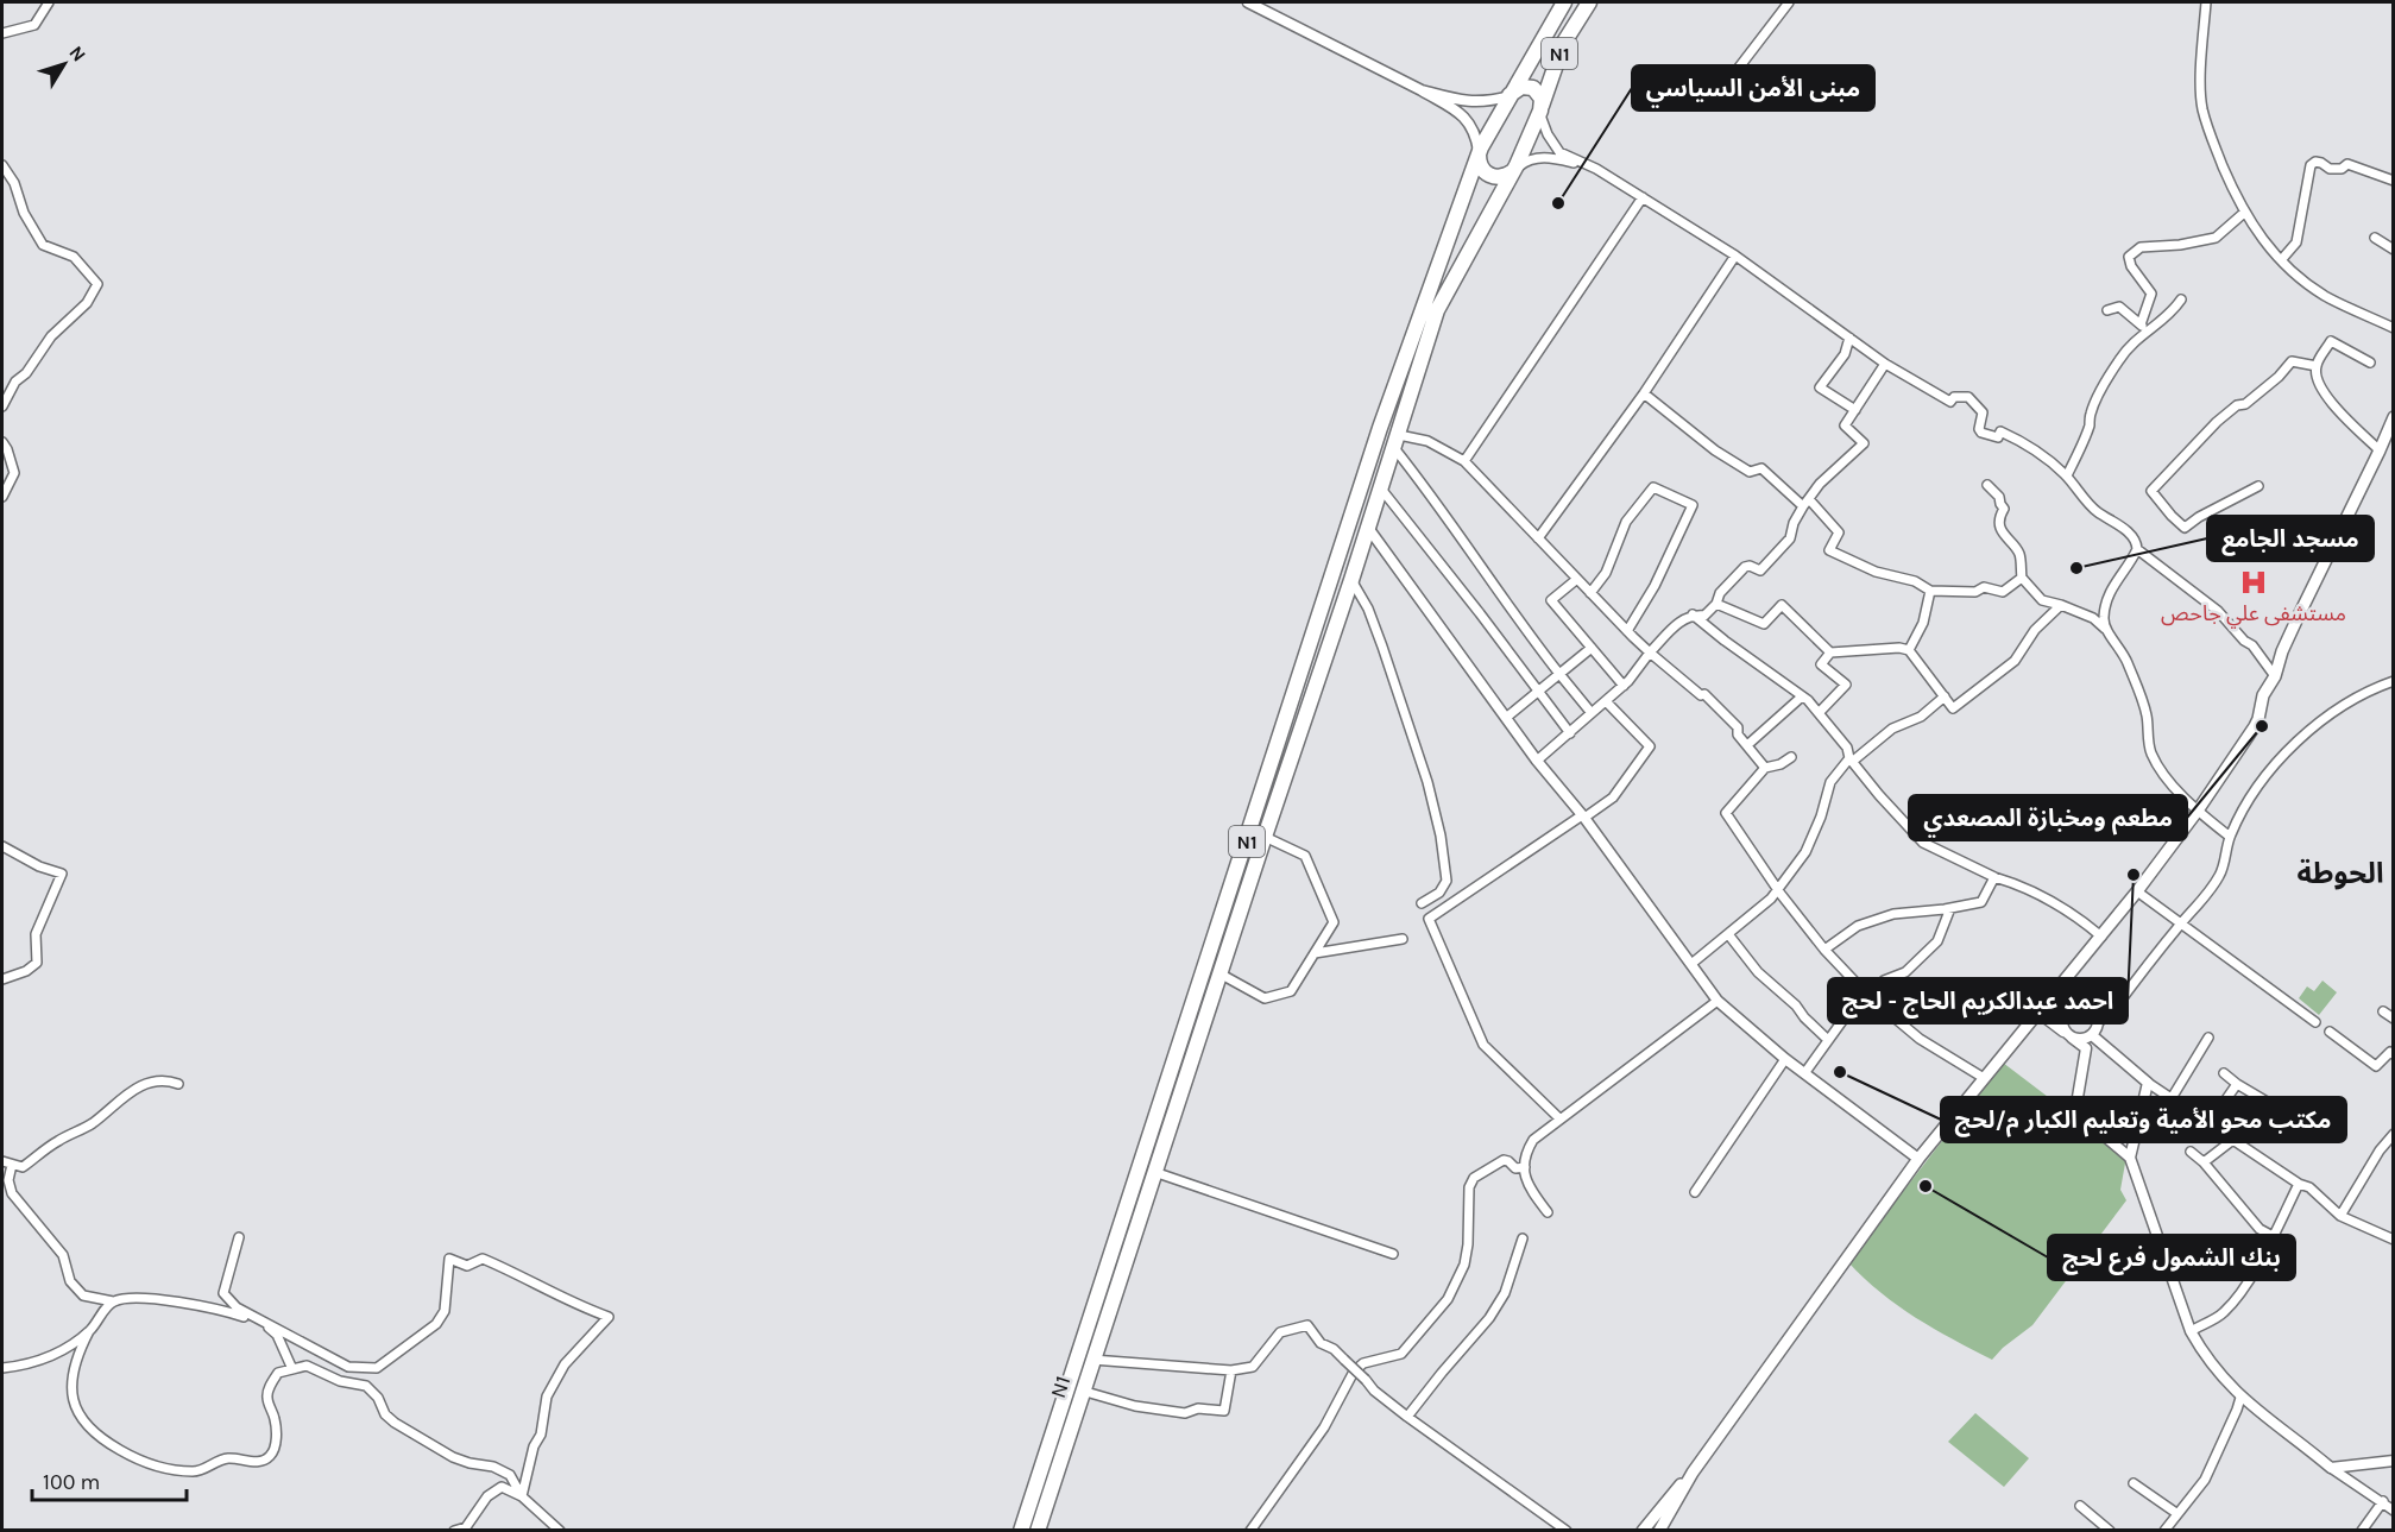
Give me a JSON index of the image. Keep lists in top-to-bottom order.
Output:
{
  "streets": {
    "highway": ["N1"]
  },
  "districts": ["الحوطة"],
  "places": {
    "other": [
      "مبنى الأمن السياسي",
      "مسجد الجامع",
      "مطعم ومخبازة المصعدي",
      "احمد عبدالكريم الحاج - لحج",
      "مكتب محو الأمية وتعليم الكبار م/لحج",
      "بنك الشمول فرع لحج"
    ],
    "hospital": ["مستشفى علي جاحص"]
  },
  "scale_bar": "100 m",
  "north": "top right"
}
